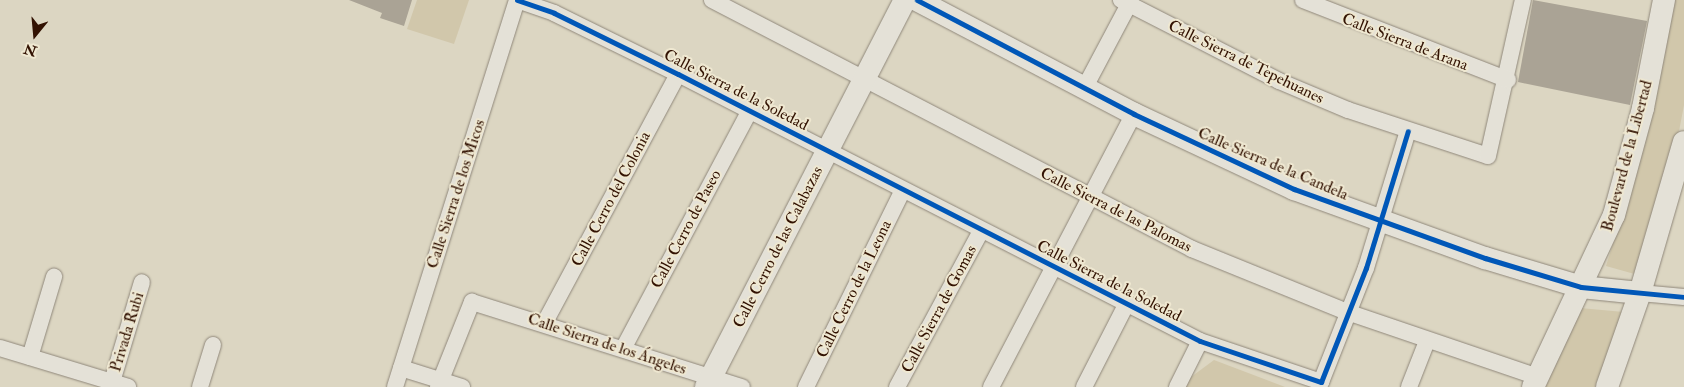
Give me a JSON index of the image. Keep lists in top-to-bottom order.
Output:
{
  "streets": {
    "street": [
      "Calle Sierra de Arana",
      "Calle Sierra de Tepehuanes",
      "Calle Sierra de la Soledad",
      "Boulevard de la Libertad",
      "Calle Sierra de la Candela",
      "Calle Sierra de los Micos",
      "Calle Cerro del Colonia",
      "Calle Sierra de las Palomas",
      "Calle Cerro de Paseo",
      "Calle Cerro de las Calabazas",
      "Calle Cerro de la Leona",
      "Calle Sierra de Gomas",
      "Privada Rubi",
      "Calle Sierra de los Ángeles"
    ]
  },
  "crossings": [
    ["Calle Sierra de Arana", "Calle Sierra de Tepehuanes"],
    ["Calle Sierra de la Soledad", "Calle Sierra de los Micos"],
    ["Calle Sierra de la Soledad", "Calle Cerro del Colonia"],
    ["Calle Sierra de la Soledad", "Calle Sierra de las Palomas"],
    ["Calle Sierra de la Soledad", "Calle Cerro de Paseo"],
    ["Calle Sierra de la Soledad", "Calle Cerro de las Calabazas"],
    ["Calle Sierra de la Soledad", "Calle Cerro de la Leona"],
    ["Calle Sierra de la Soledad", "Calle Sierra de Gomas"],
    ["Boulevard de la Libertad", "Calle Sierra de la Candela"],
    ["Boulevard de la Libertad", "Calle Sierra de las Palomas"],
    ["Calle Cerro del Colonia", "Calle Sierra de los Ángeles"],
    ["Calle Sierra de las Palomas", "Calle Cerro de las Calabazas"],
    ["Calle Cerro de Paseo", "Calle Sierra de los Ángeles"],
    ["Calle Cerro de las Calabazas", "Calle Sierra de los Ángeles"]
  ],
  "north": "bottom"
}
